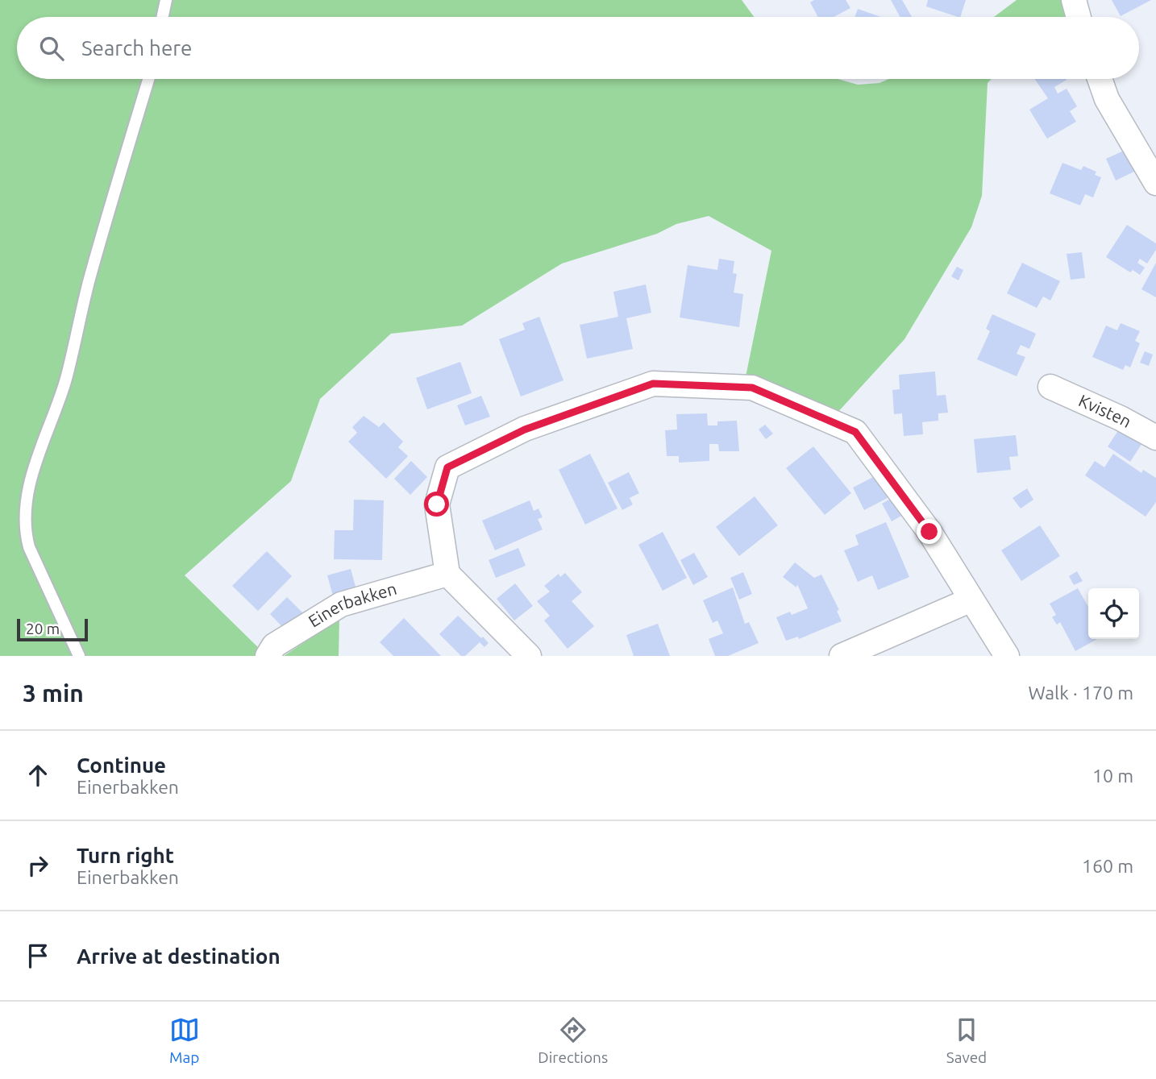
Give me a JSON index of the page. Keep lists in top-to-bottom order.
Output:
{
  "streets": {
    "street": ["Kvisten", "Einerbakken"]
  },
  "scale_bar": "20 m",
  "page": {
    "search": "Search here",
    "scale": "20 m",
    "heading": ["3 min", "Walk · 170 m"],
    "list": [
      ["Continue", "Einerbakken", "10 m"],
      ["Turn right", "Einerbakken", "160 m"],
      "Arrive at destination"
    ],
    "nav": ["Map", "Directions", "Saved"]
  }
}
